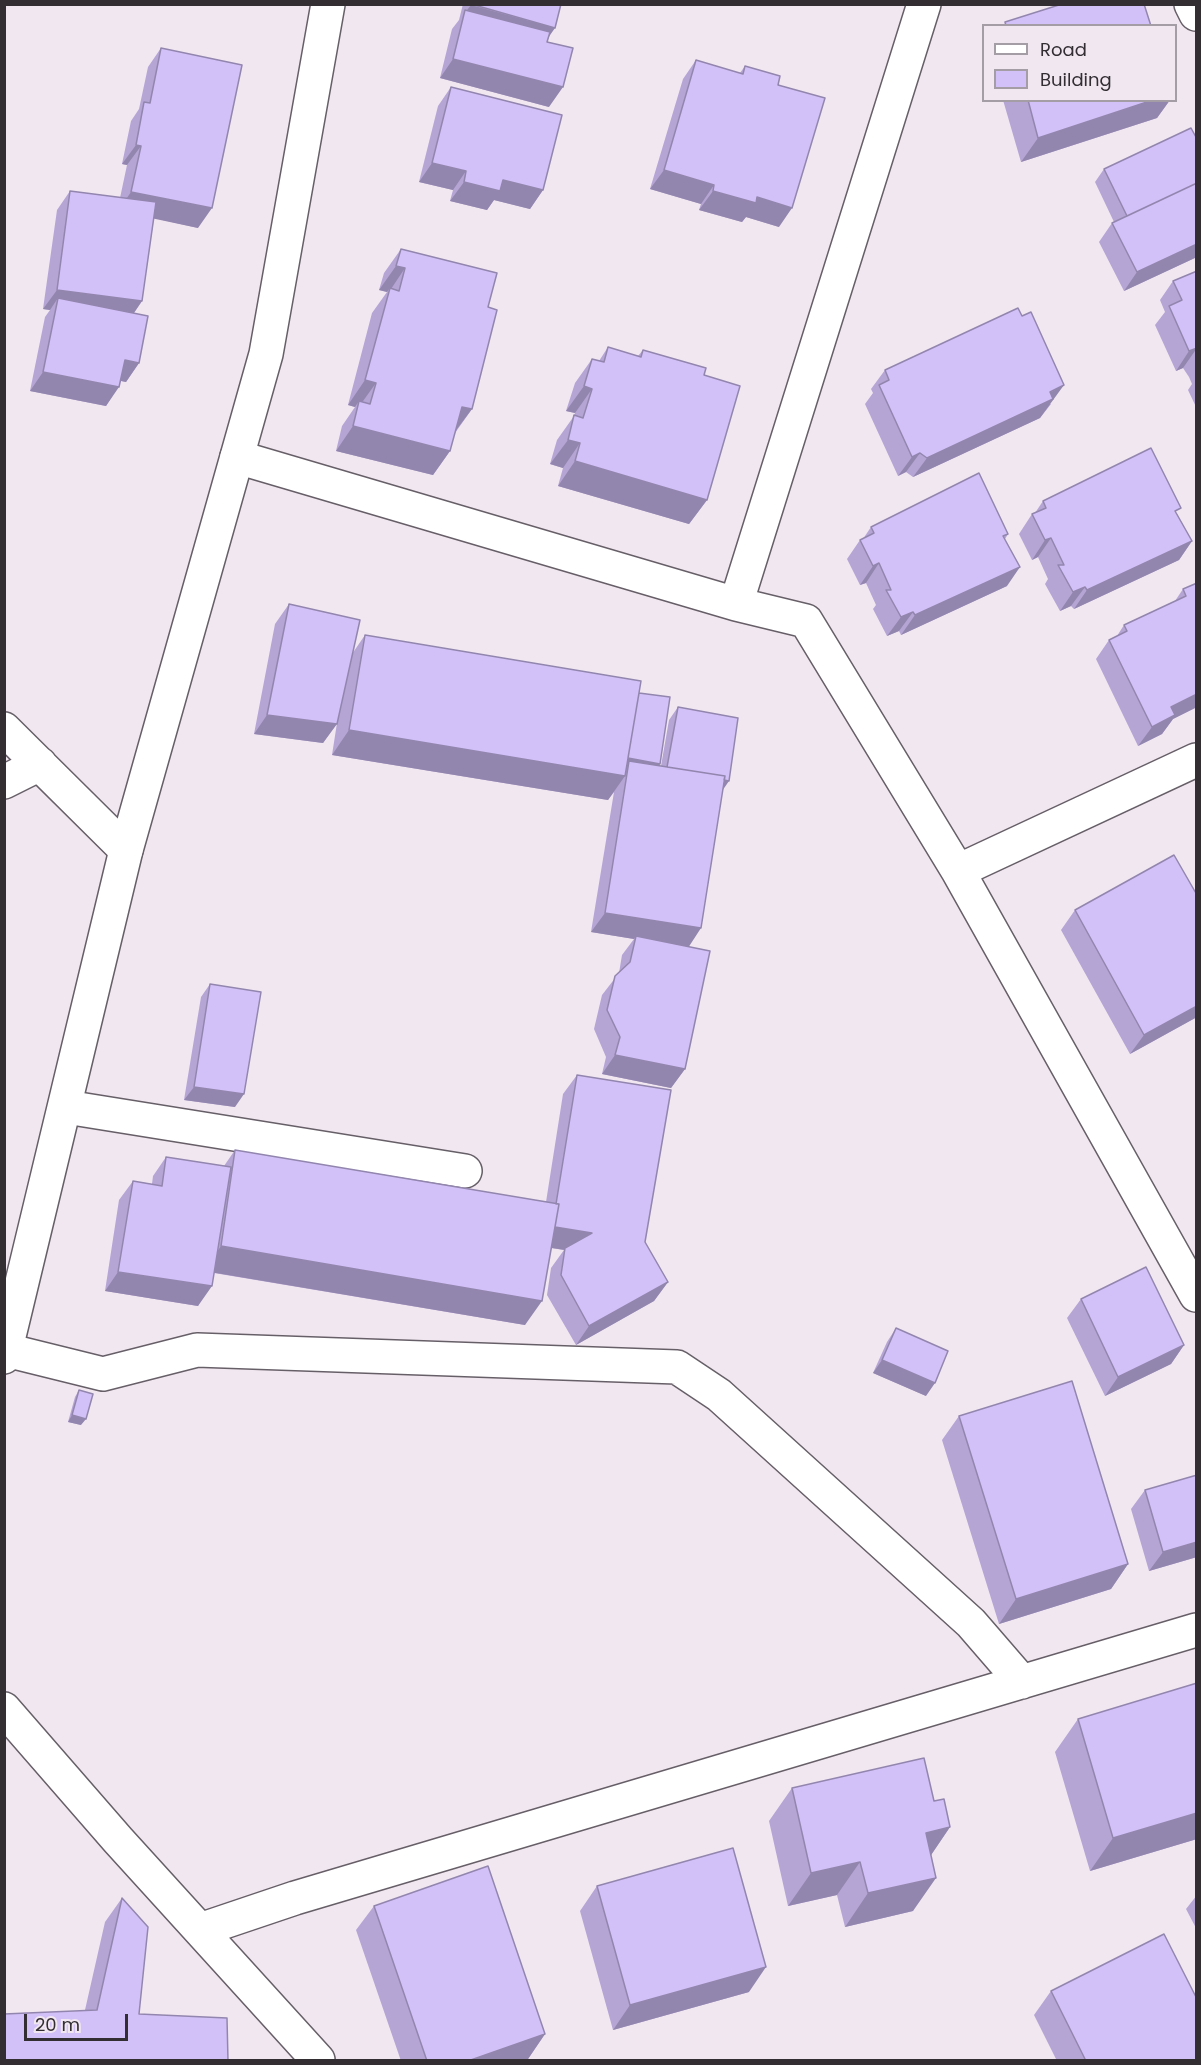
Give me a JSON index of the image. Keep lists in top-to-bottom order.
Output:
{
  "legend": ["Road", "Building"],
  "scale_bar": "20 m"
}
